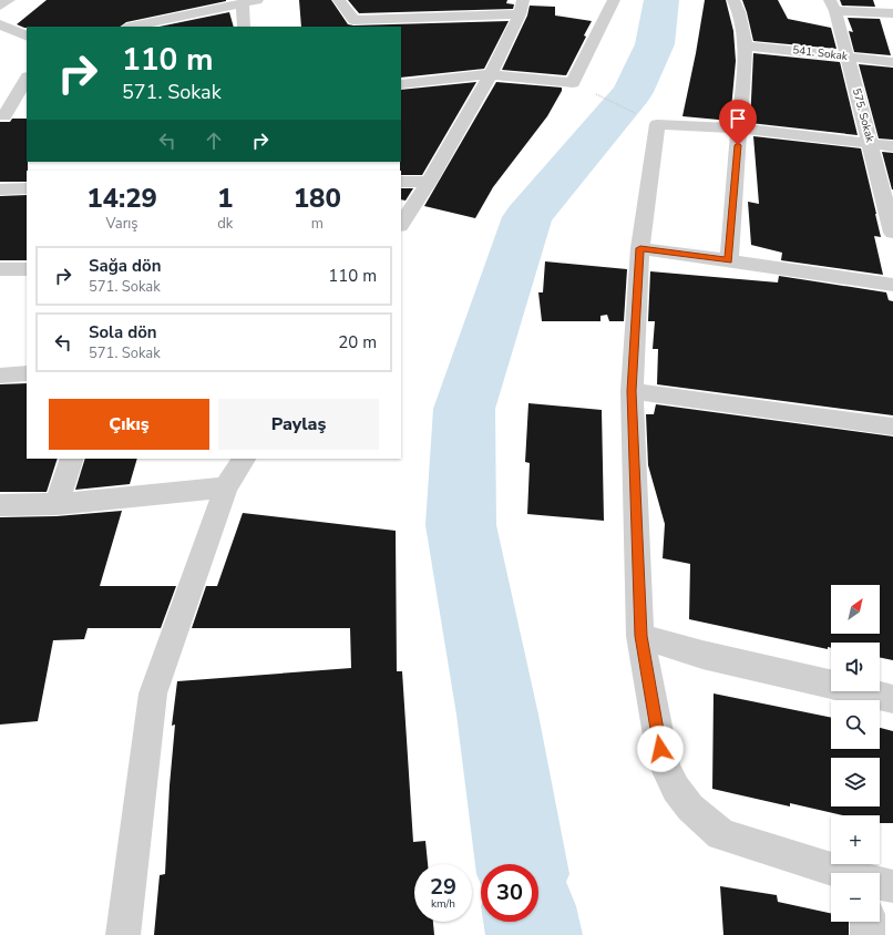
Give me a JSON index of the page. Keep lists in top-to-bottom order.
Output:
{
  "streets": {
    "street": ["541. Sokak", "575. Sokak"]
  },
  "crossings": [
    ["541. Sokak", "575. Sokak"]
  ],
  "north": "top right",
  "page": {
    "turn": ["110 m", "571. Sokak"],
    "eta": [
      "14:29",
      "Varış",
      "1",
      "dk",
      "180",
      "m"
    ],
    "list": [
      {
        "name": "Sağa dön",
        "note": "571. Sokak",
        "value": "110 m"
      },
      {
        "name": "Sola dön",
        "note": "571. Sokak",
        "value": "20 m"
      }
    ],
    "buttons": ["Çıkış", "Paylaş"],
    "map_buttons": ["+", "−"],
    "speed": "29 km/h",
    "limit": "30"
  }
}
